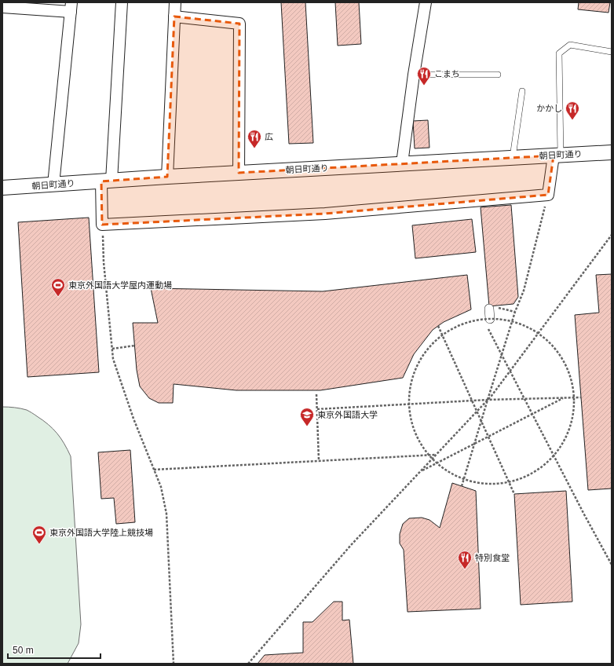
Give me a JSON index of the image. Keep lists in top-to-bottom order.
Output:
{
  "streets": {
    "street": ["朝日町通り"]
  },
  "places": {
    "restaurant": [
      "こまち",
      "かかし",
      "広",
      "特別食堂"
    ],
    "sports": ["東京外国語大学屋内運動場", "東京外国語大学陸上競技場"],
    "school or university": ["東京外国語大学"]
  },
  "scale_bar": "50 m"
}
